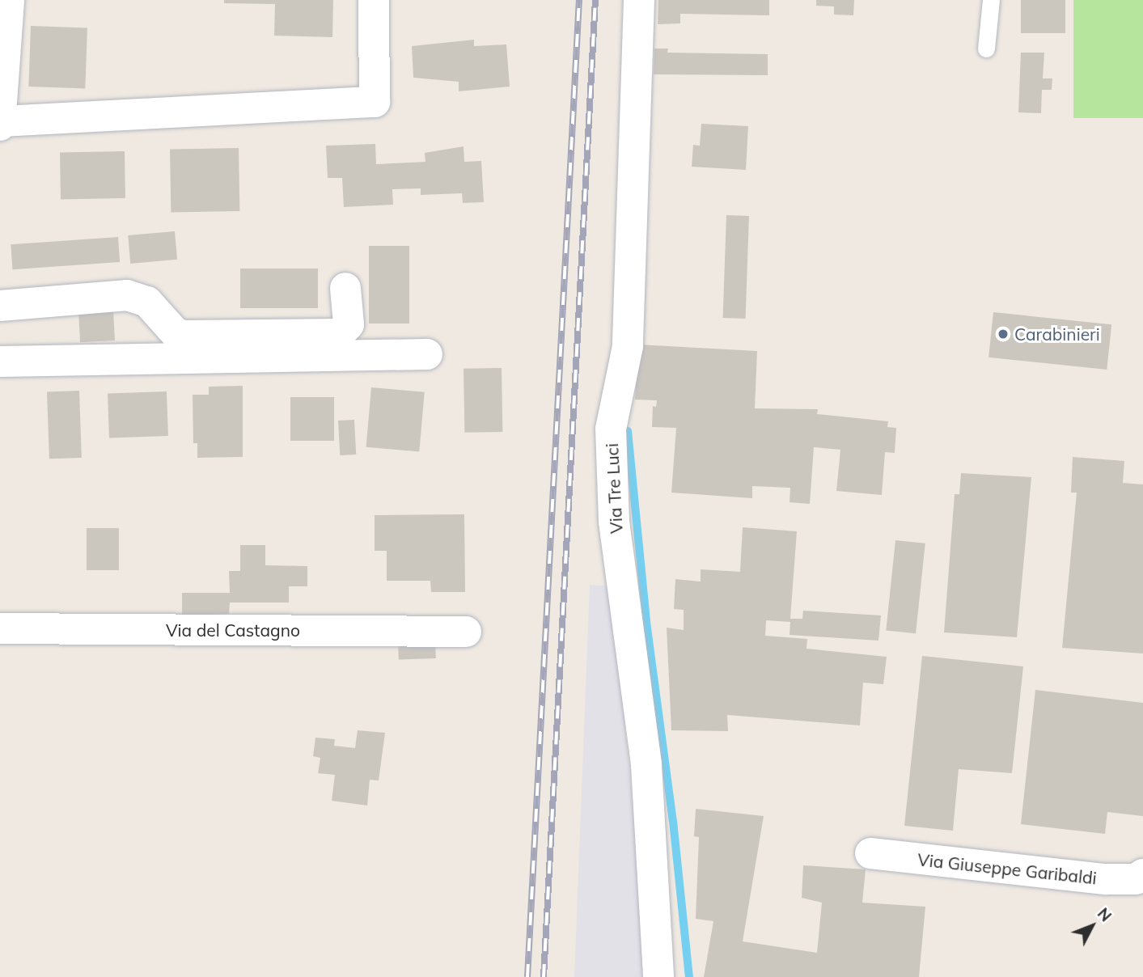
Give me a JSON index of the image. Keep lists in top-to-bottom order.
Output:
{
  "streets": {
    "street": ["Via Tre Luci", "Via del Castagno", "Via Giuseppe Garibaldi"]
  },
  "places": ["Carabinieri"],
  "north": "top right"
}
